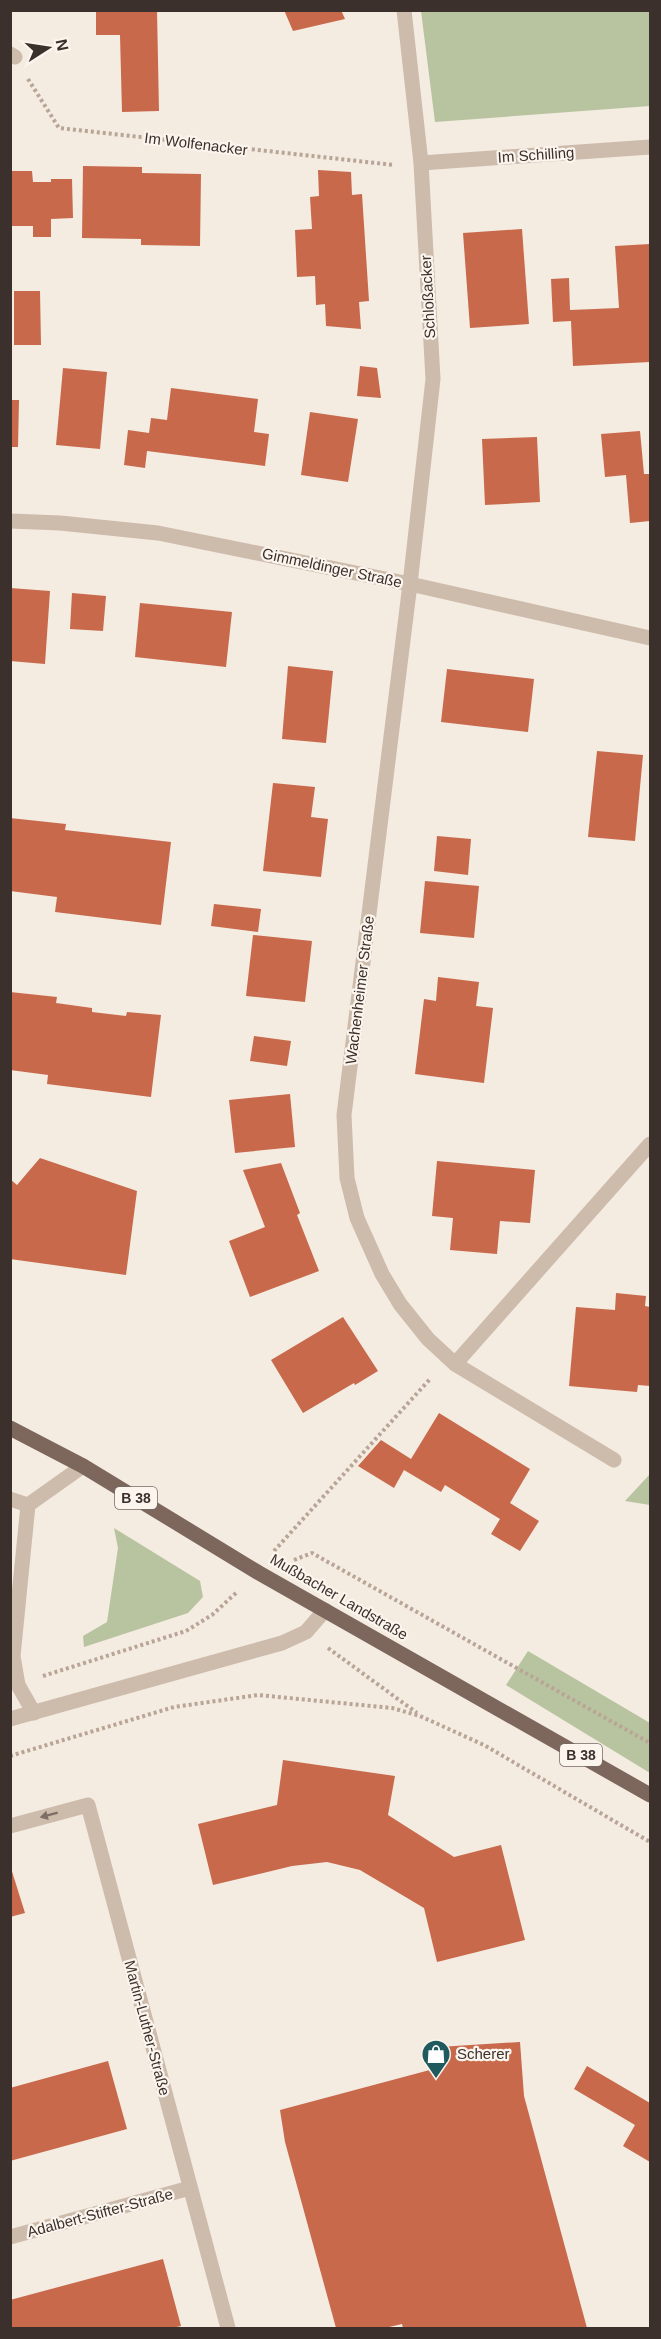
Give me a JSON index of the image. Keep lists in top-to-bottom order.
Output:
{
  "streets": {
    "main road": ["B 38", "Mußbacher Landstraße"],
    "street": [
      "Im Schilling",
      "Schloßacker",
      "Gimmeldinger Straße",
      "Wachenheimer Straße",
      "Martin-Luther-Straße",
      "Adalbert-Stifter-Straße"
    ],
    "path": ["Im Wolfenacker"]
  },
  "crossings": [
    ["Im Wolfenacker", "Im Schilling"],
    ["Im Wolfenacker", "Schloßacker"],
    ["Im Schilling", "Schloßacker"],
    ["Schloßacker", "Gimmeldinger Straße"],
    ["Schloßacker", "Wachenheimer Straße"],
    ["Gimmeldinger Straße", "Wachenheimer Straße"],
    ["Martin-Luther-Straße", "Adalbert-Stifter-Straße"]
  ],
  "one_way": ["Martin-Luther-Straße"],
  "places": {
    "shop": ["Scherer"]
  },
  "north": "right"
}
